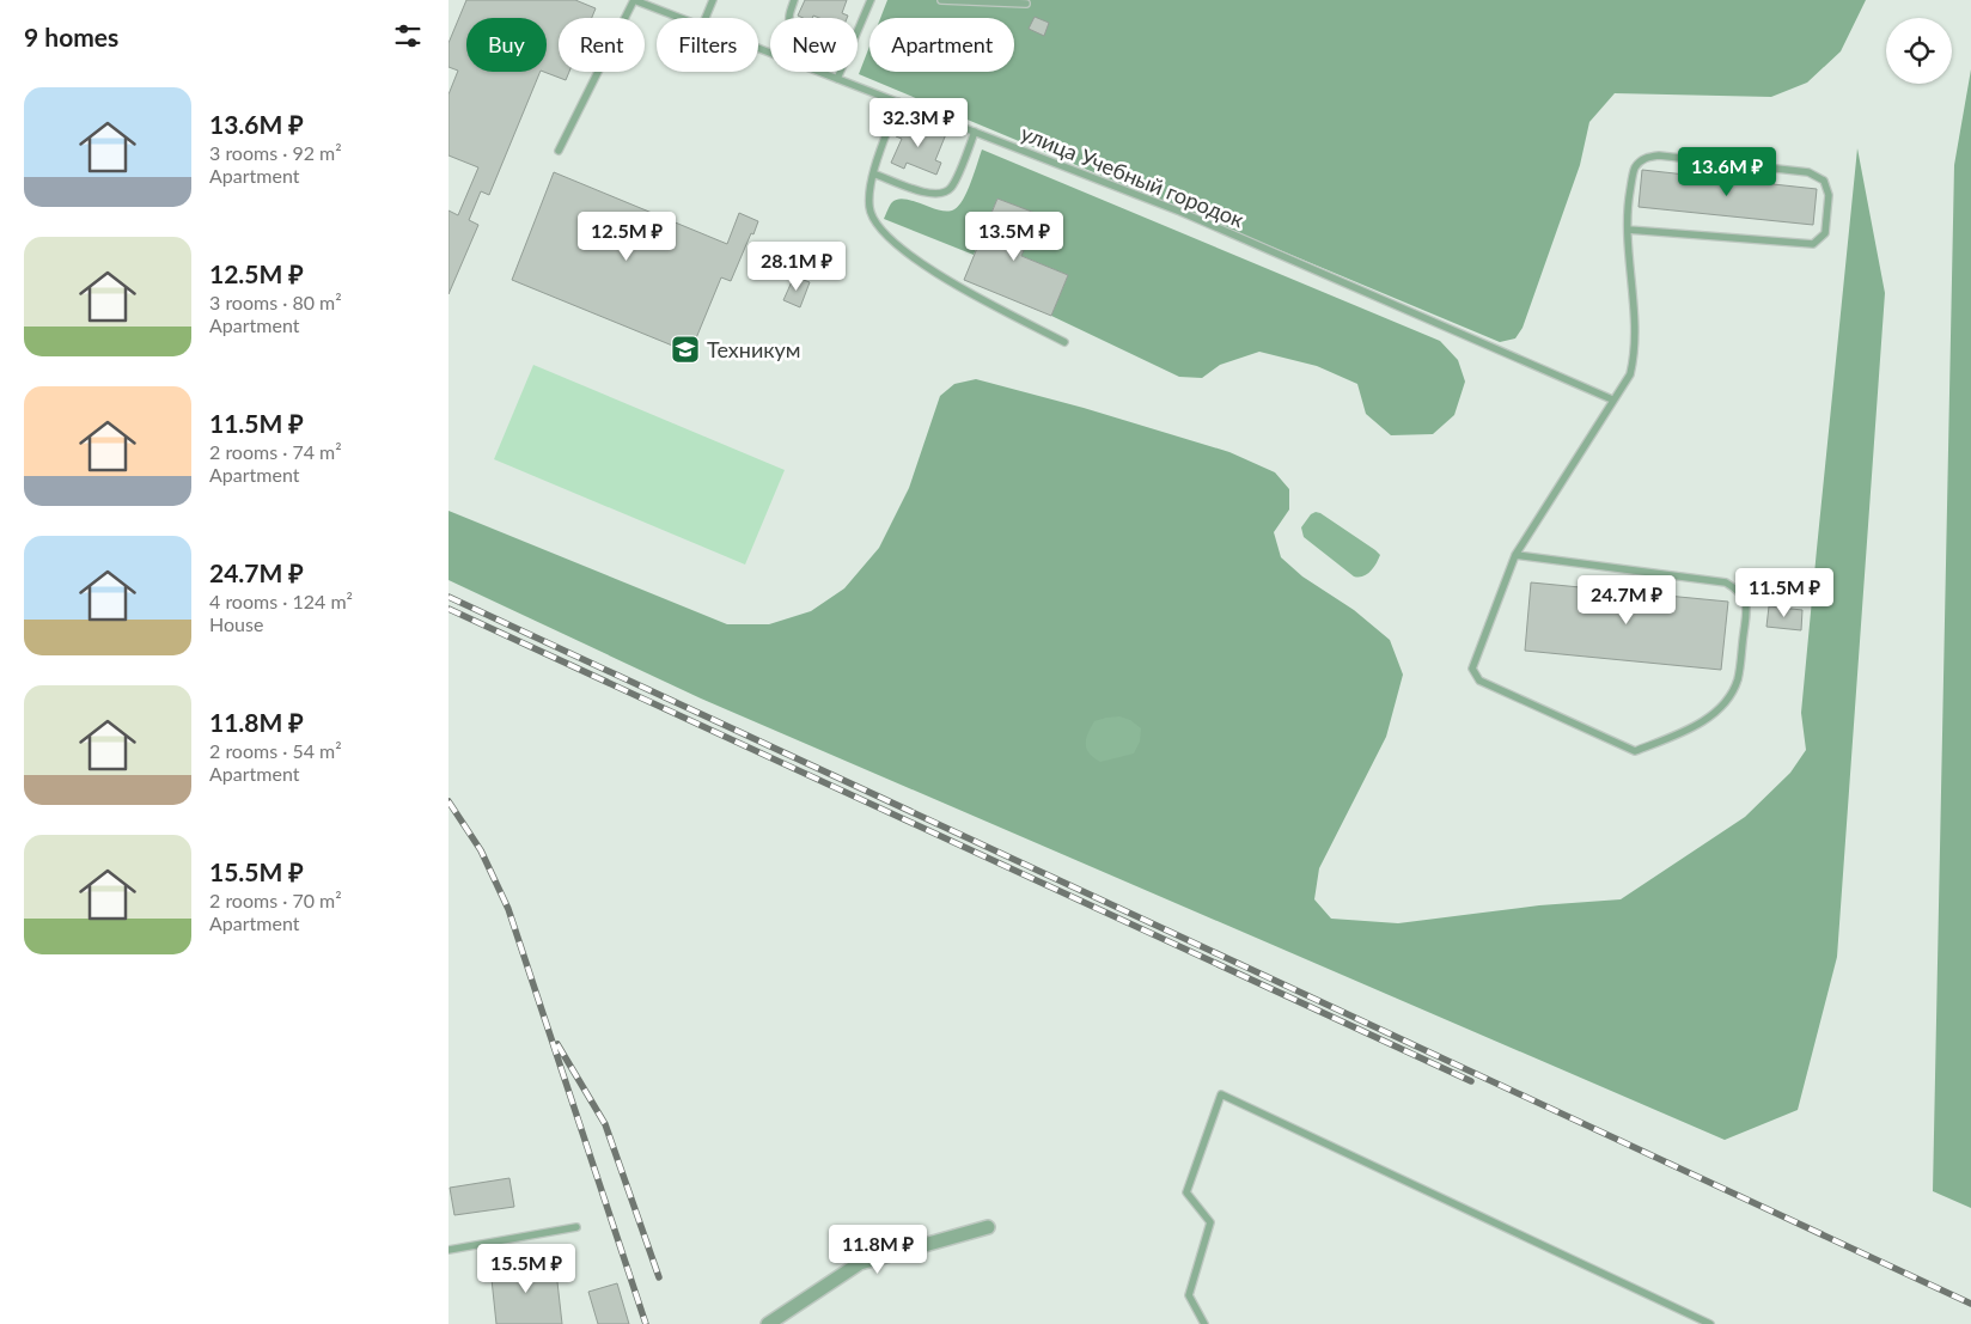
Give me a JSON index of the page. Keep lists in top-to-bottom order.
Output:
{
  "streets": {
    "lane": ["улица Учебный городок"]
  },
  "places": {
    "school or university": ["Техникум"]
  },
  "page": {
    "heading": "9 homes",
    "chip": [
      "Buy",
      "Rent",
      "Filters",
      "New",
      "Apartment"
    ],
    "list": [
      {
        "name": "13.6M ₽",
        "note": "3 rooms · 92 m² · Apartment"
      },
      {
        "name": "12.5M ₽",
        "note": "3 rooms · 80 m² · Apartment"
      },
      {
        "name": "11.5M ₽",
        "note": "2 rooms · 74 m² · Apartment"
      },
      {
        "name": "24.7M ₽",
        "note": "4 rooms · 124 m² · House"
      },
      {
        "name": "11.8M ₽",
        "note": "2 rooms · 54 m² · Apartment"
      },
      {
        "name": "15.5M ₽",
        "note": "2 rooms · 70 m² · Apartment"
      }
    ],
    "price": [
      "32.3M ₽",
      "13.6M ₽",
      "12.5M ₽",
      "13.5M ₽",
      "28.1M ₽",
      "11.5M ₽",
      "24.7M ₽",
      "11.8M ₽",
      "15.5M ₽"
    ]
  }
}
